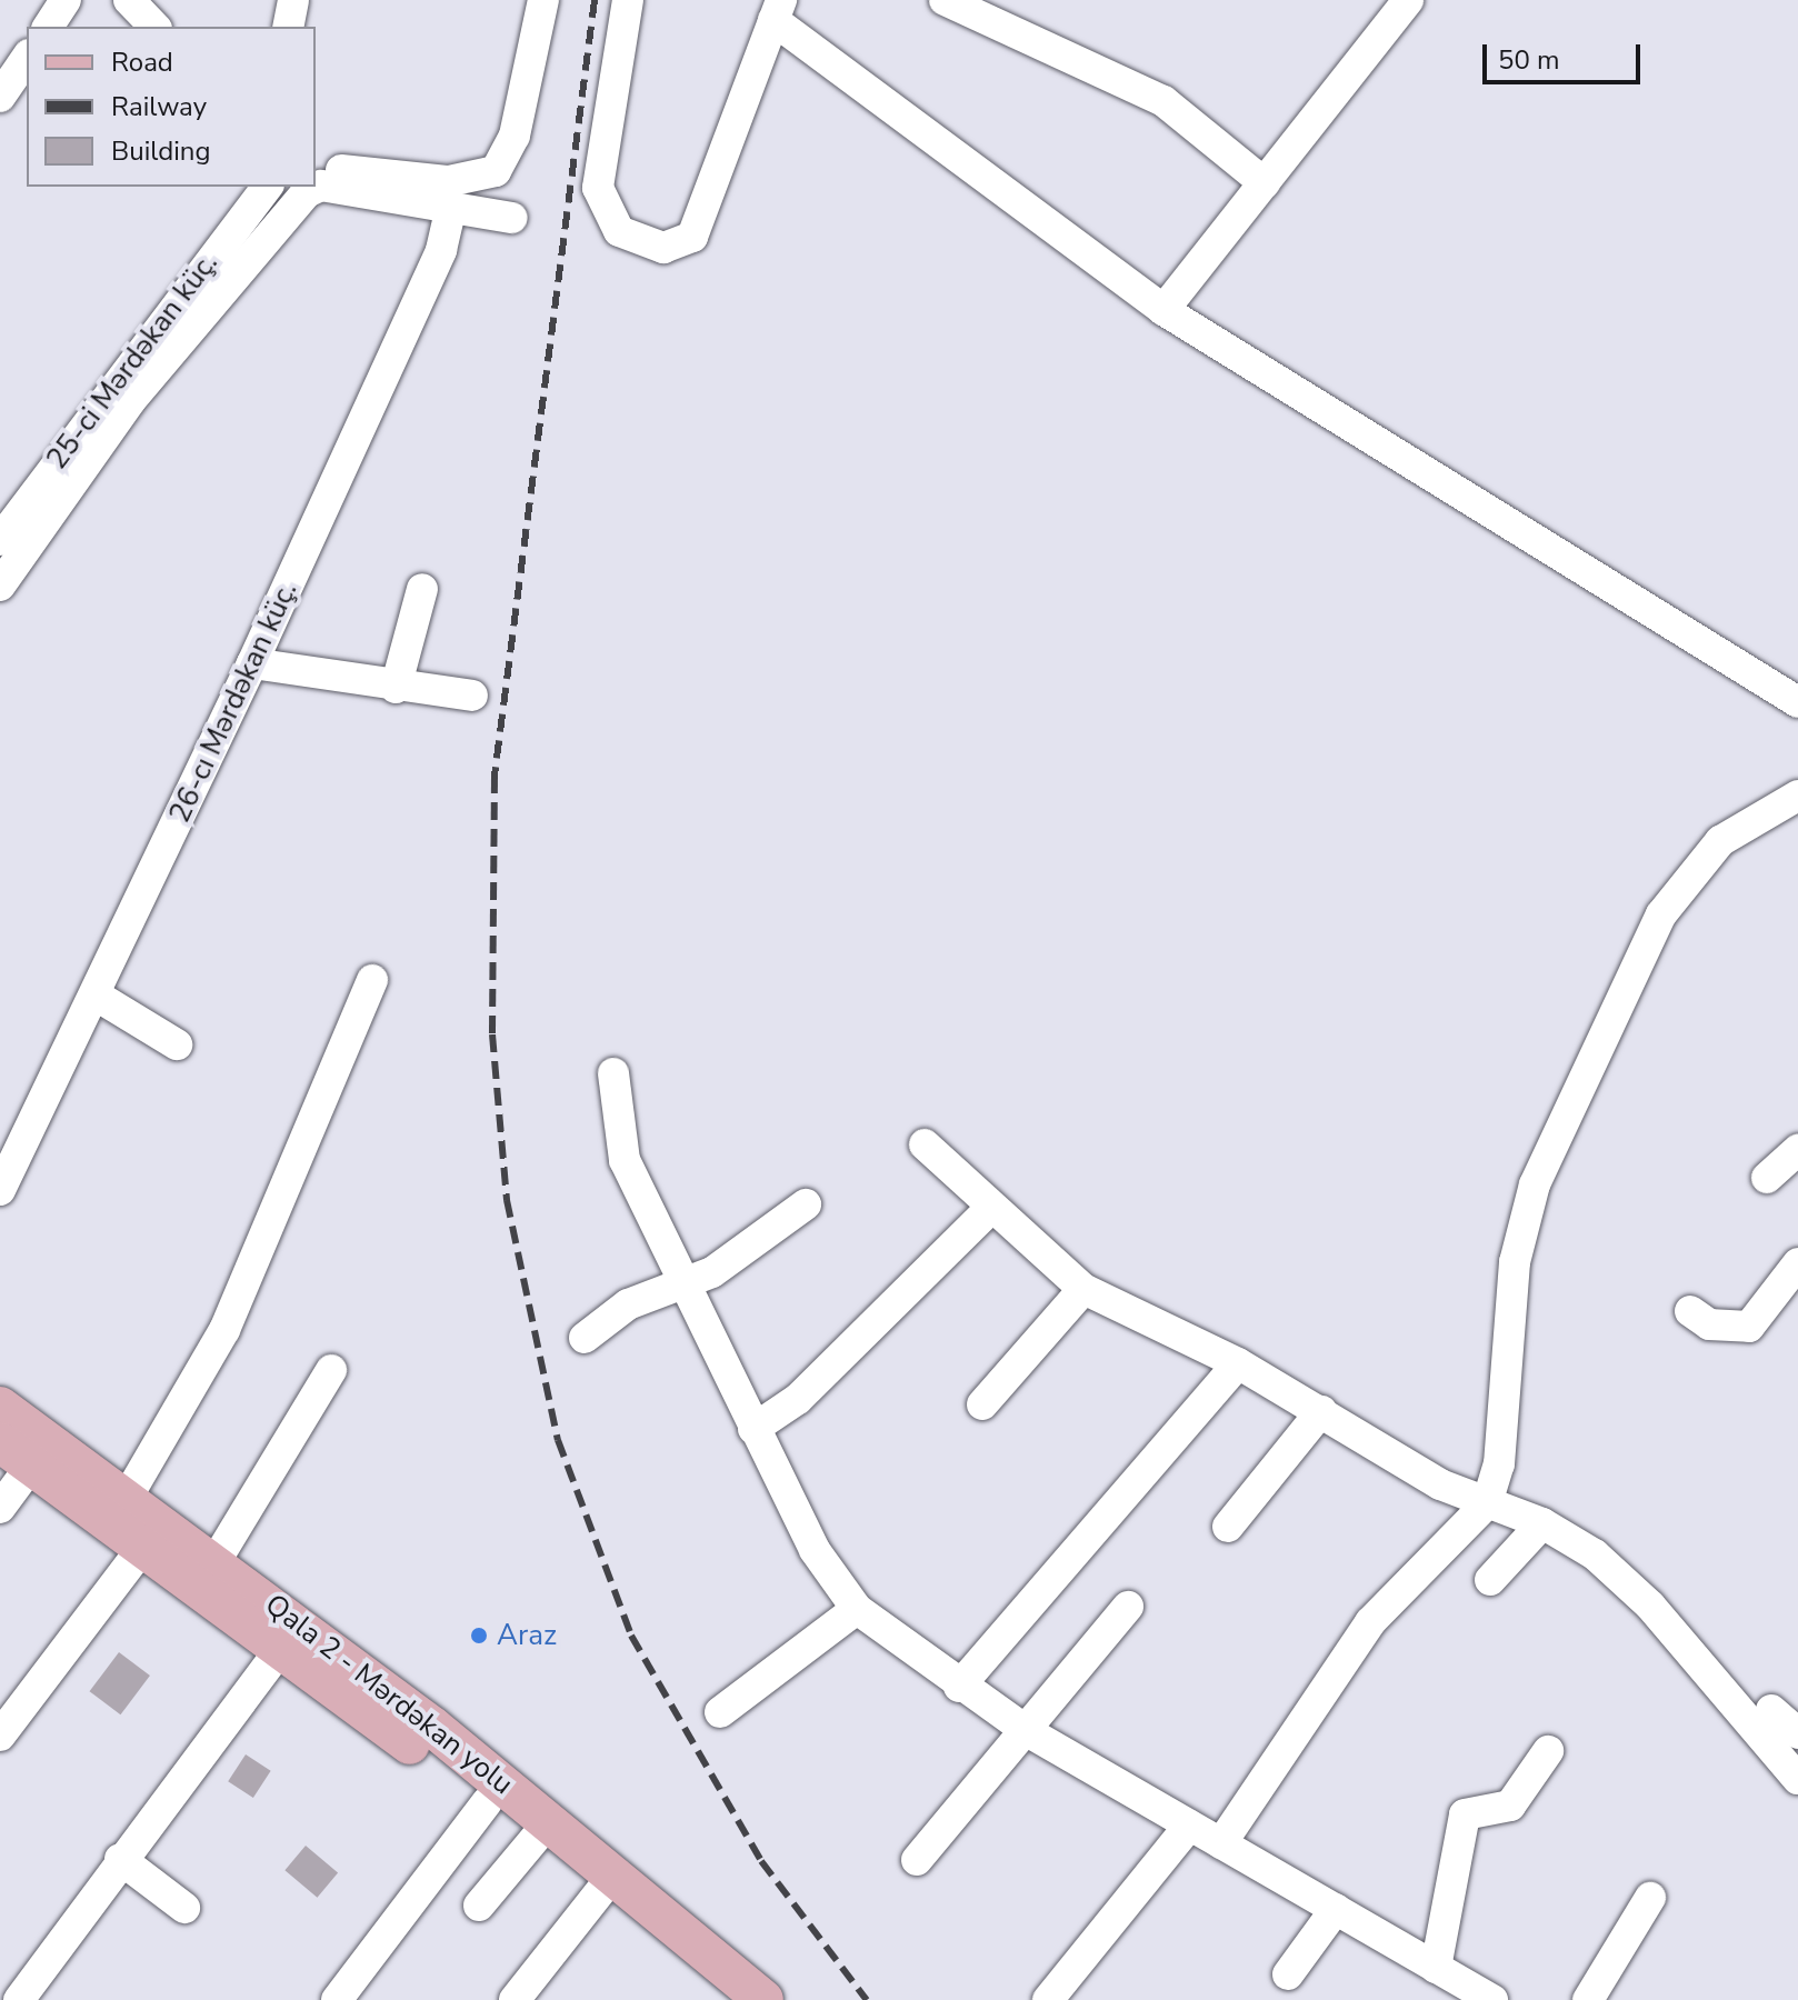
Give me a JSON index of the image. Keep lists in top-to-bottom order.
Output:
{
  "streets": {
    "main road": ["Qala 2 - Mərdəkan yolu"],
    "street": ["25-ci Mərdəkan küç.", "26-cı Mərdəkan küç."]
  },
  "places": ["Araz"],
  "legend": ["Road", "Railway", "Building"],
  "scale_bar": "50 m"
}
